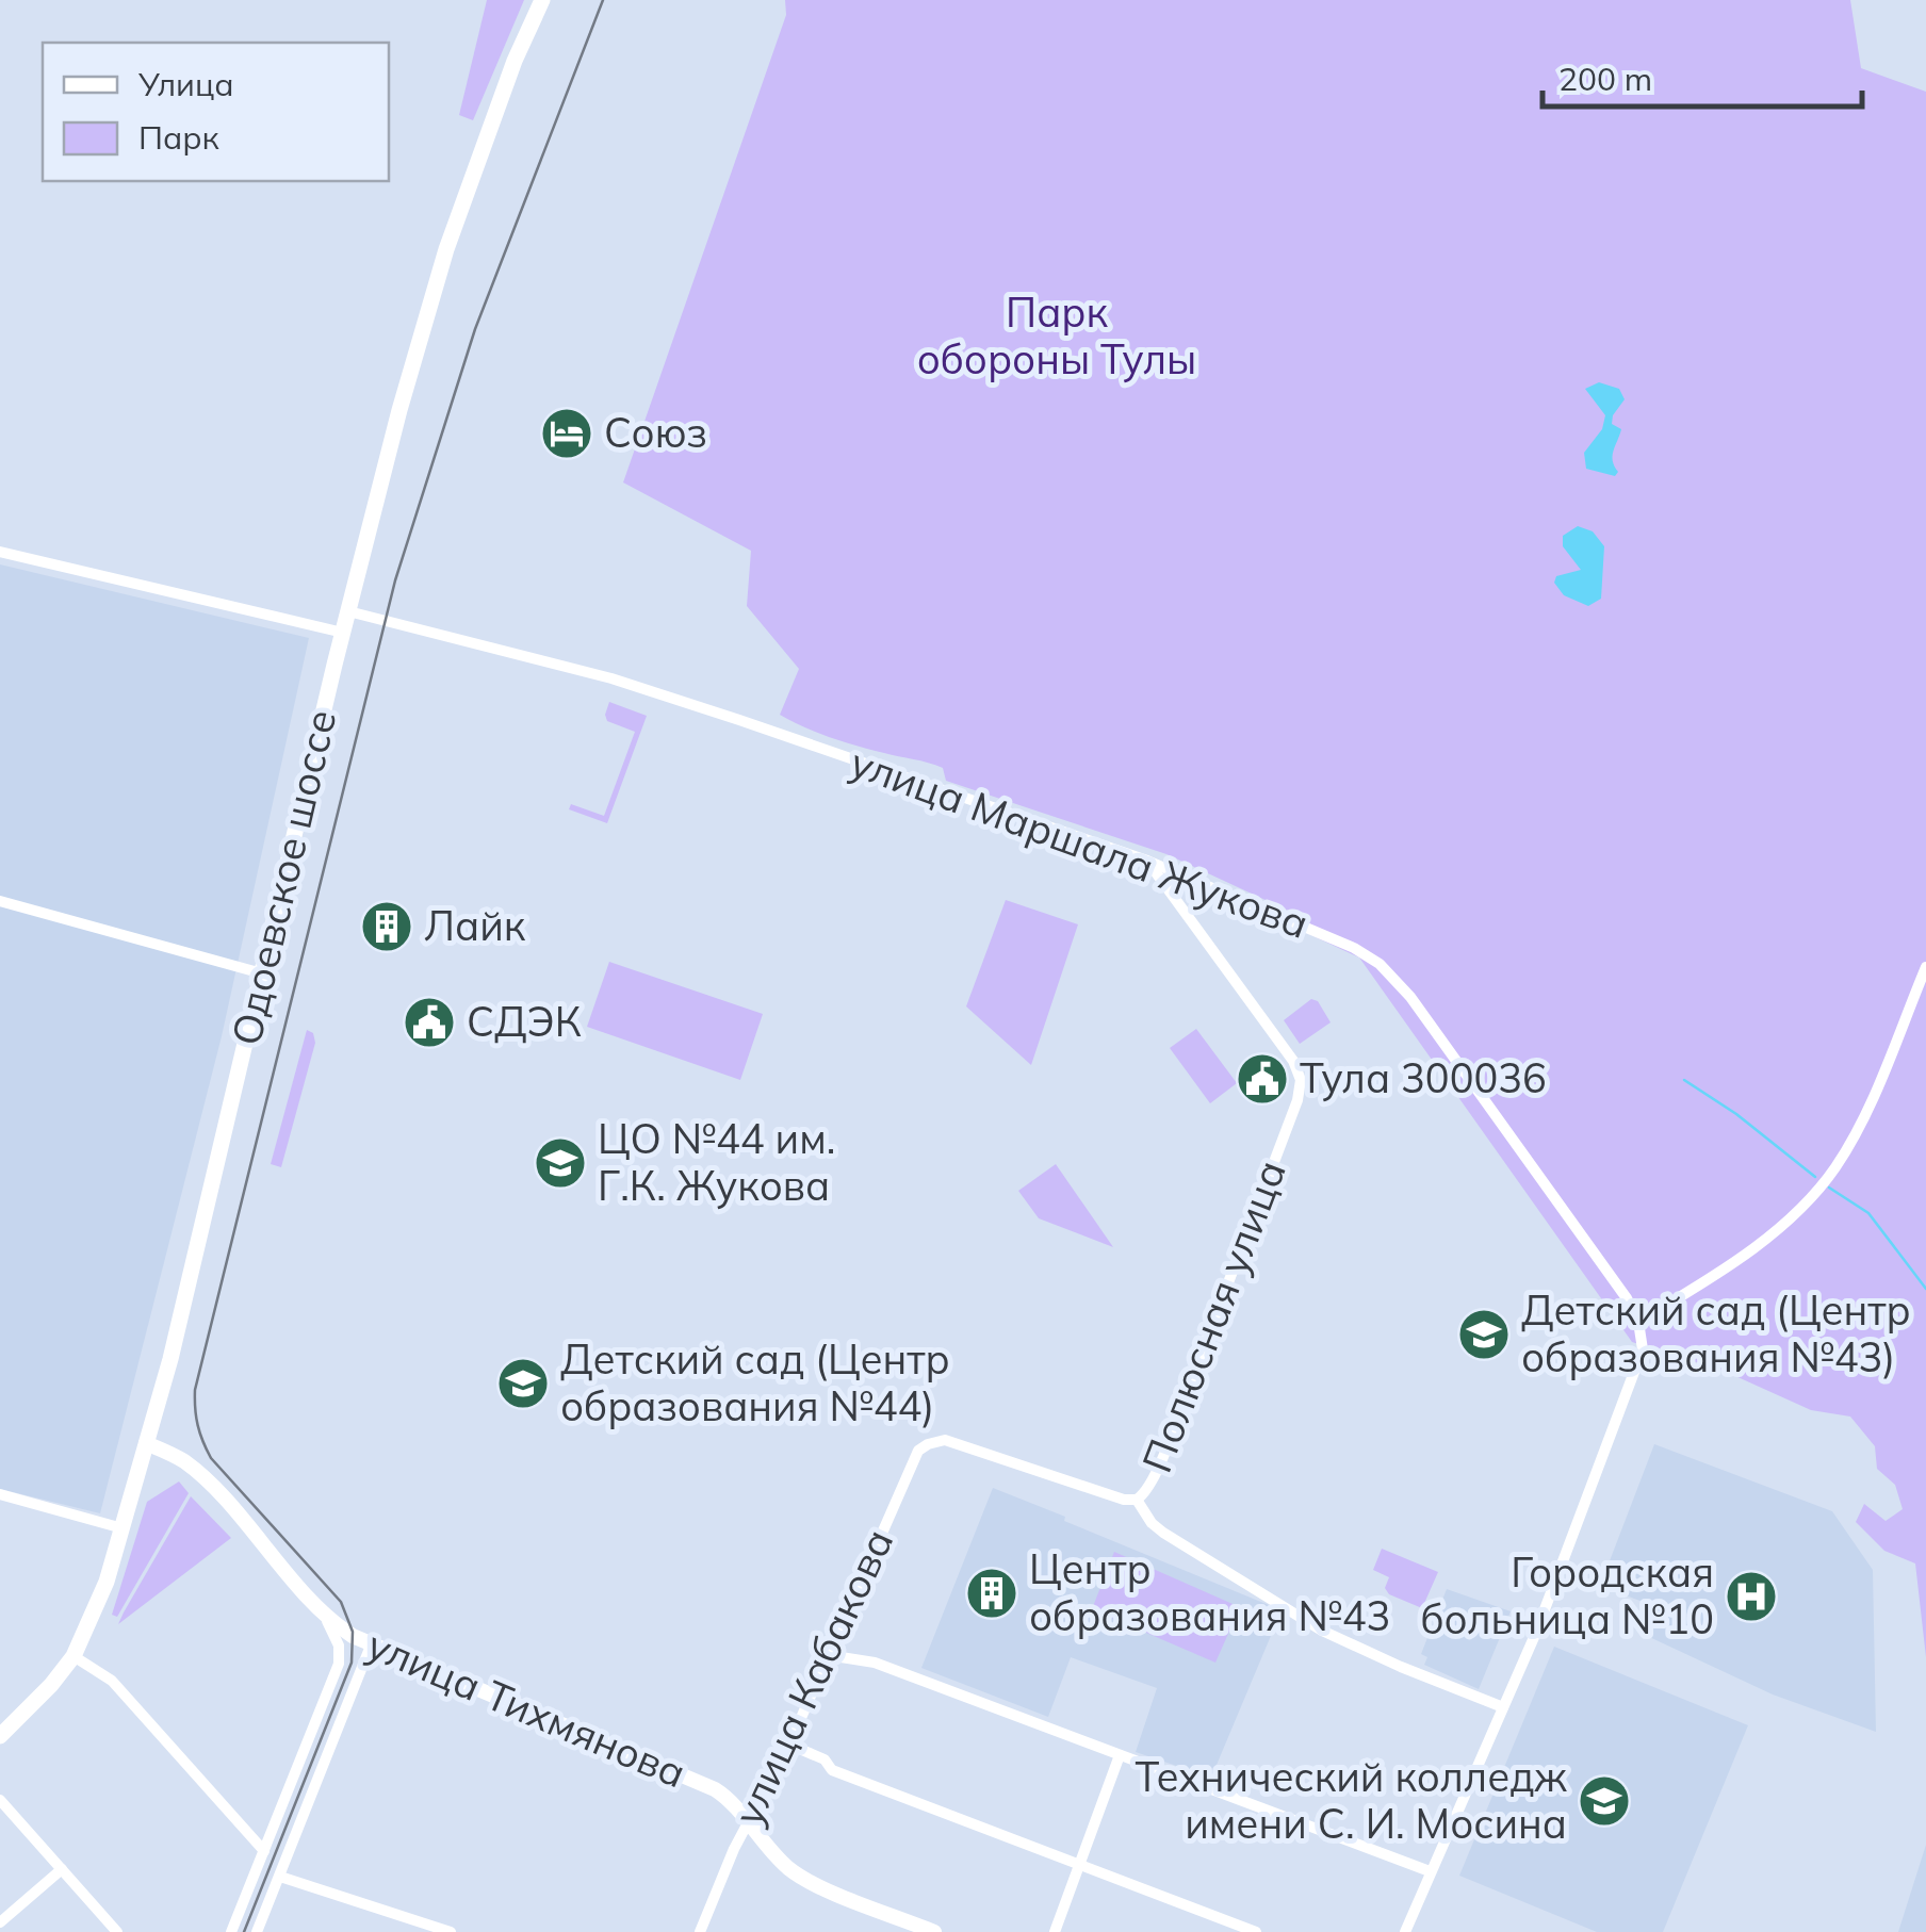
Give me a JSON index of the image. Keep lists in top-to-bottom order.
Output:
{
  "streets": {
    "main road": ["Одоевское шоссе"],
    "street": [
      "улица Маршала Жукова",
      "Полюсная улица",
      "улица Кабакова",
      "улица Тихмянова"
    ]
  },
  "crossings": [
    ["улица Маршала Жукова", "Одоевское шоссе"],
    ["улица Маршала Жукова", "Полюсная улица"],
    ["Одоевское шоссе", "улица Тихмянова"],
    ["Полюсная улица", "улица Кабакова"],
    ["улица Кабакова", "улица Тихмянова"]
  ],
  "parks": ["Парк обороны Тулы"],
  "places": {
    "hotel": ["Союз"],
    "building": ["Лайк", "Центр образования №43"],
    "public building": ["СДЭК", "Тула 300036"],
    "school or university": [
      "ЦО №44 им. Г.К. Жукова",
      "Детский сад (Центр образования №43)",
      "Детский сад (Центр образования №44)",
      "Технический колледж имени С. И. Мосина"
    ],
    "hospital": ["Городская больница №10"]
  },
  "legend": ["Улица", "Парк"],
  "scale_bar": "200 m"
}
